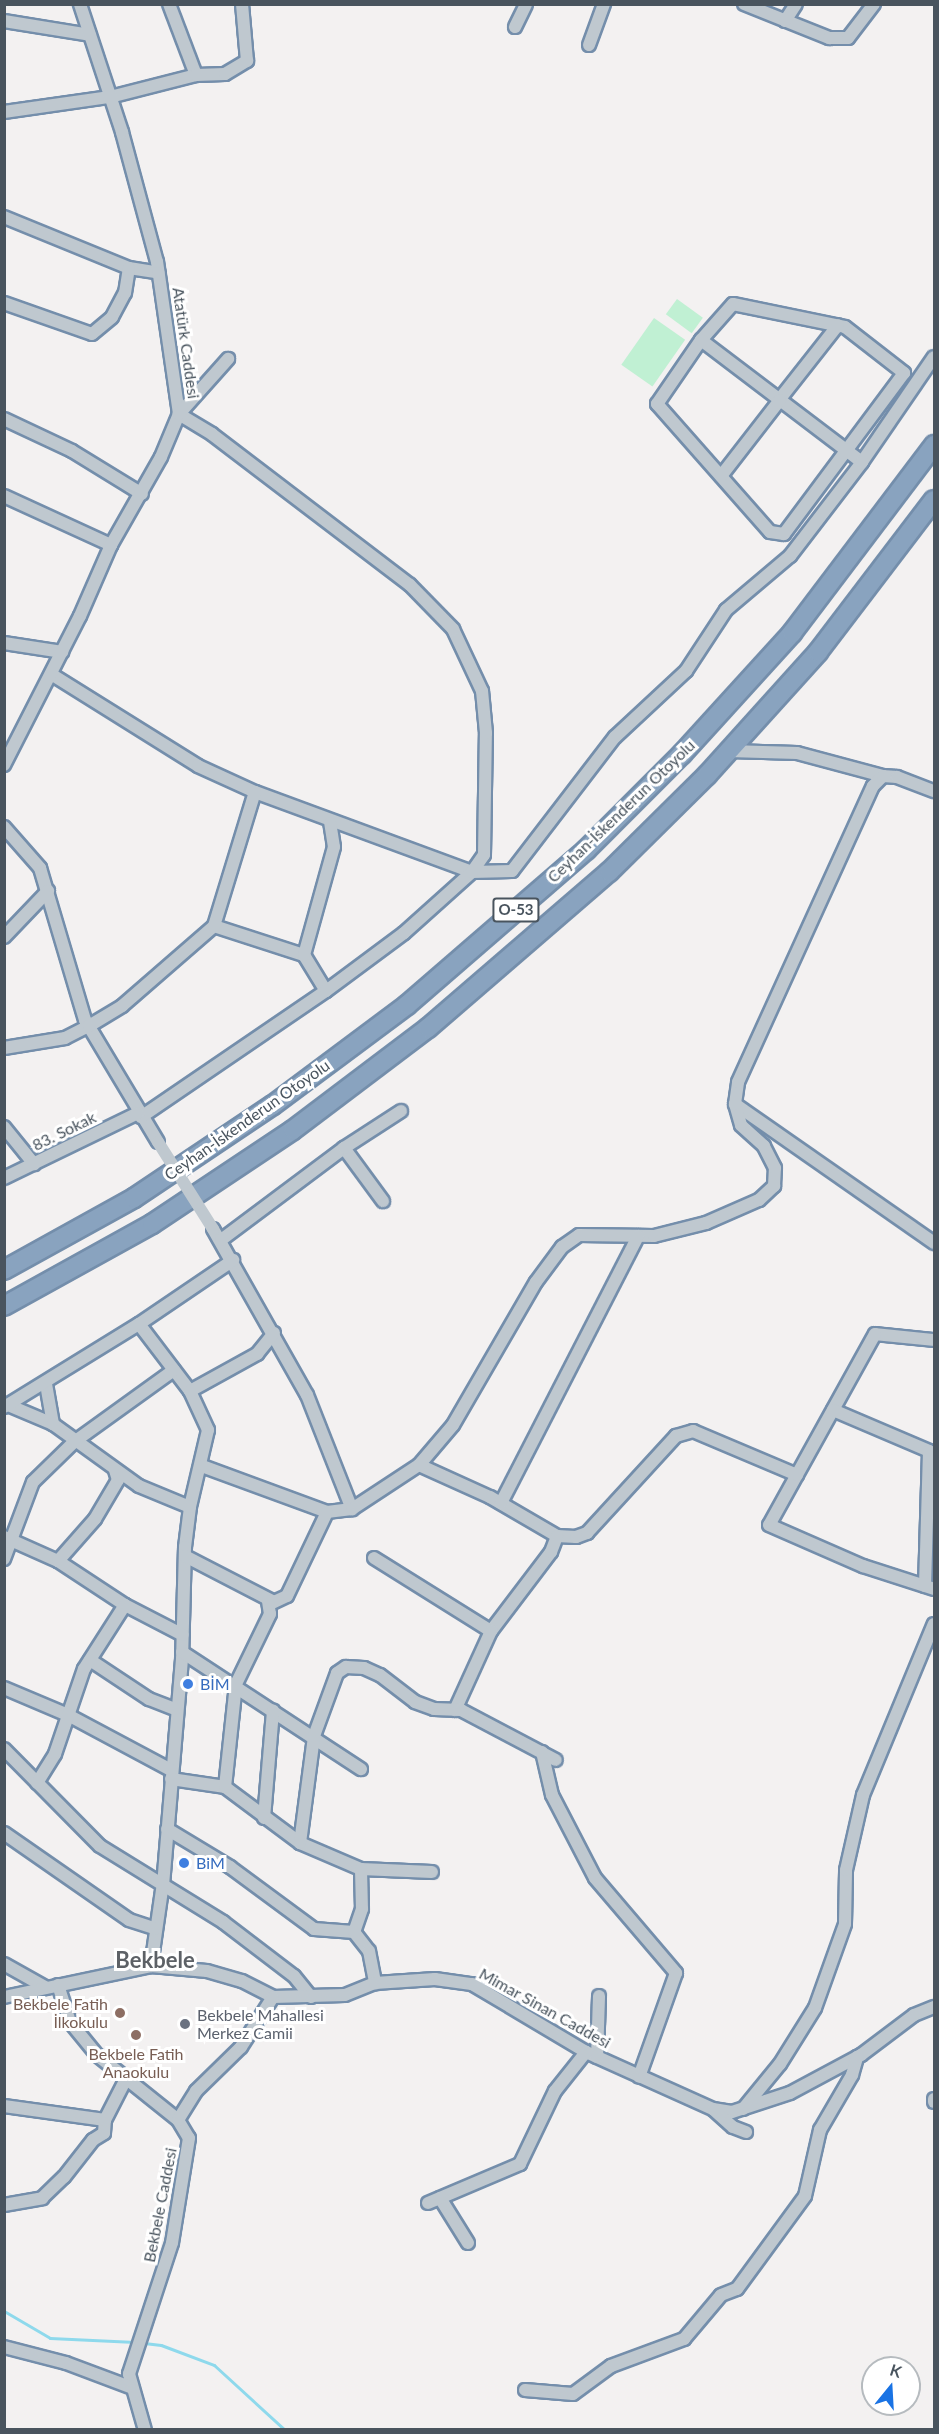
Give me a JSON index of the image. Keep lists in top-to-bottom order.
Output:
{
  "streets": {
    "highway": ["Ceyhan-İskenderun Otoyolu", "O-53"],
    "street": [
      "Atatürk Caddesi",
      "83. Sokak",
      "Mimar Sinan Caddesi",
      "Bekbele Caddesi"
    ]
  },
  "districts": ["Bekbele"],
  "places": [
    "BİM",
    "BiM",
    "Bekbele Fatih İlkokulu",
    "Bekbele Mahallesi Merkez Camii",
    "Bekbele Fatih Anaokulu"
  ],
  "north": "top"
}
